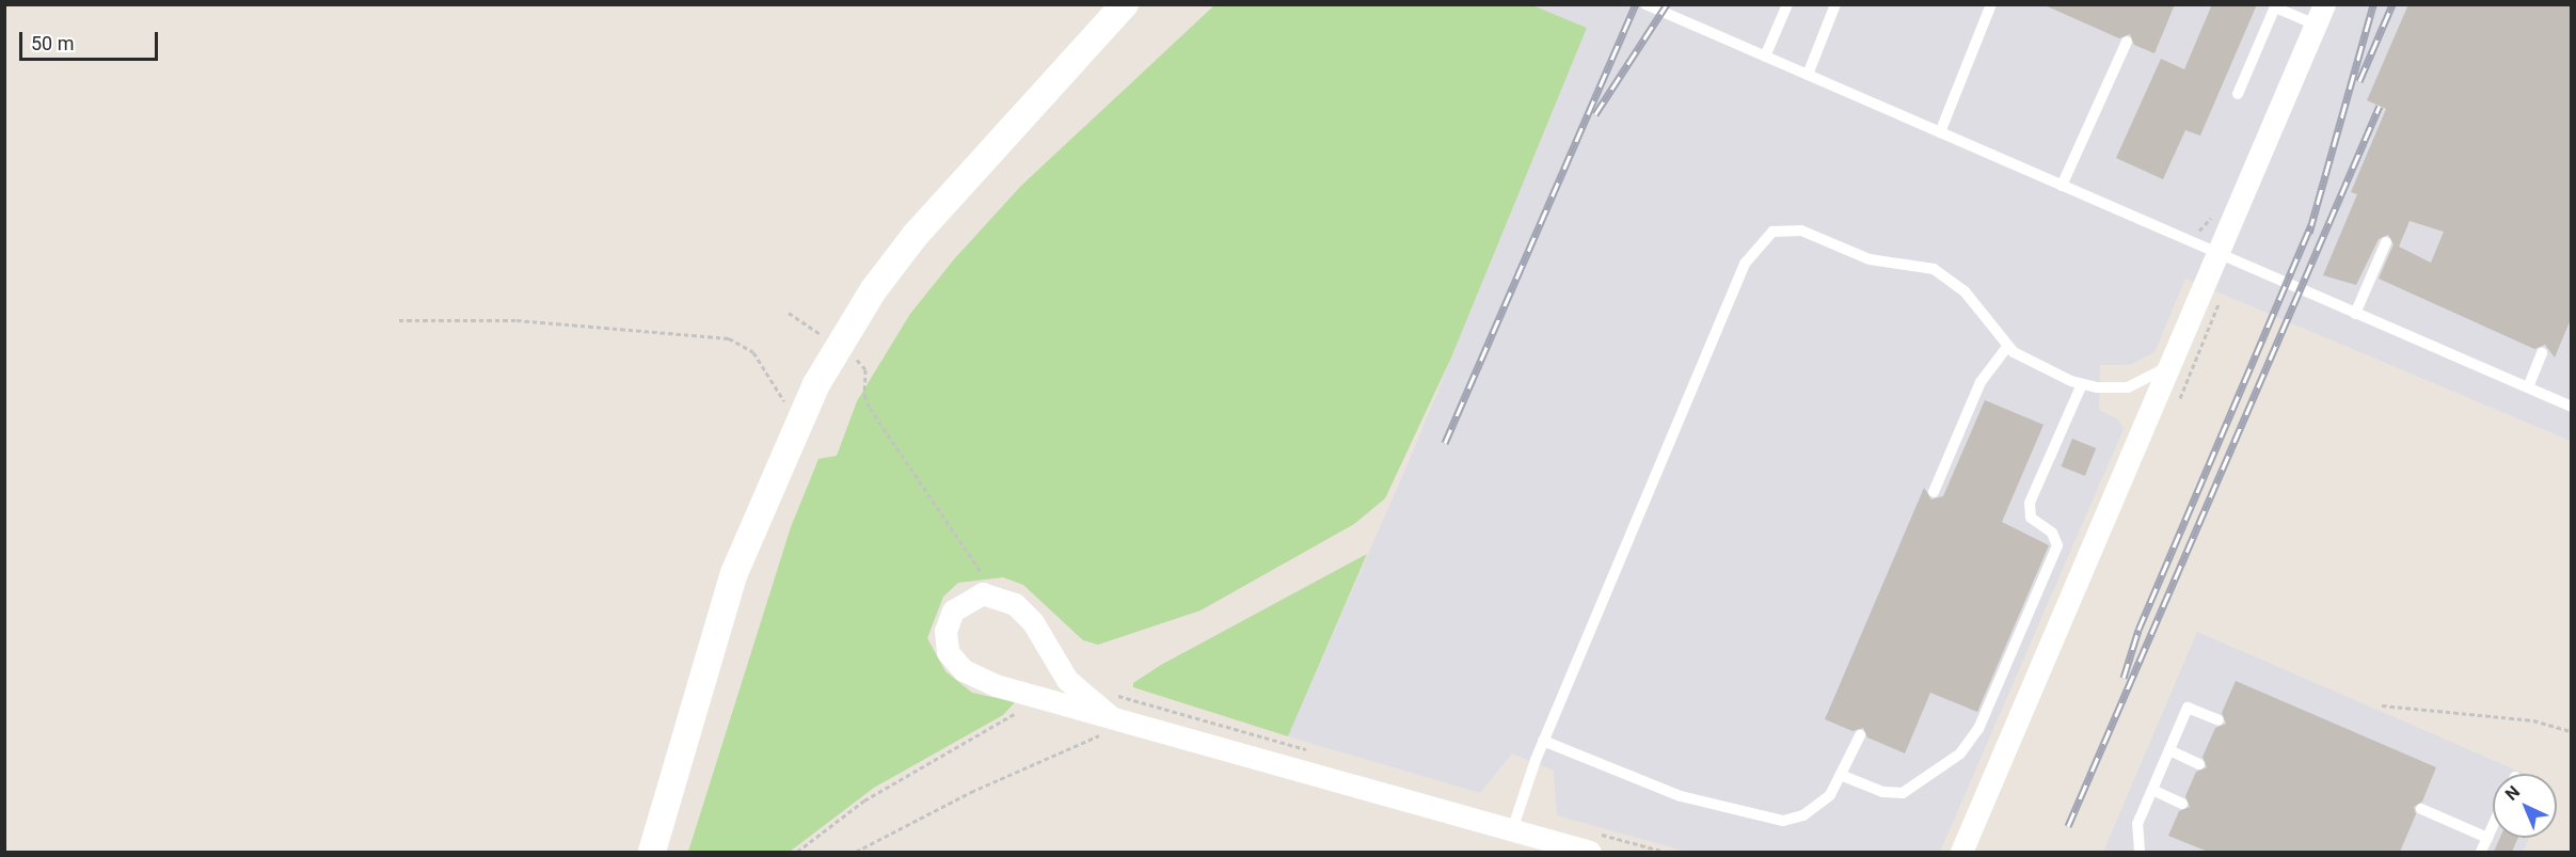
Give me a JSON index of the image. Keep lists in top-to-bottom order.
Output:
{
  "scale_bar": "50 m",
  "north": "top left"
}
